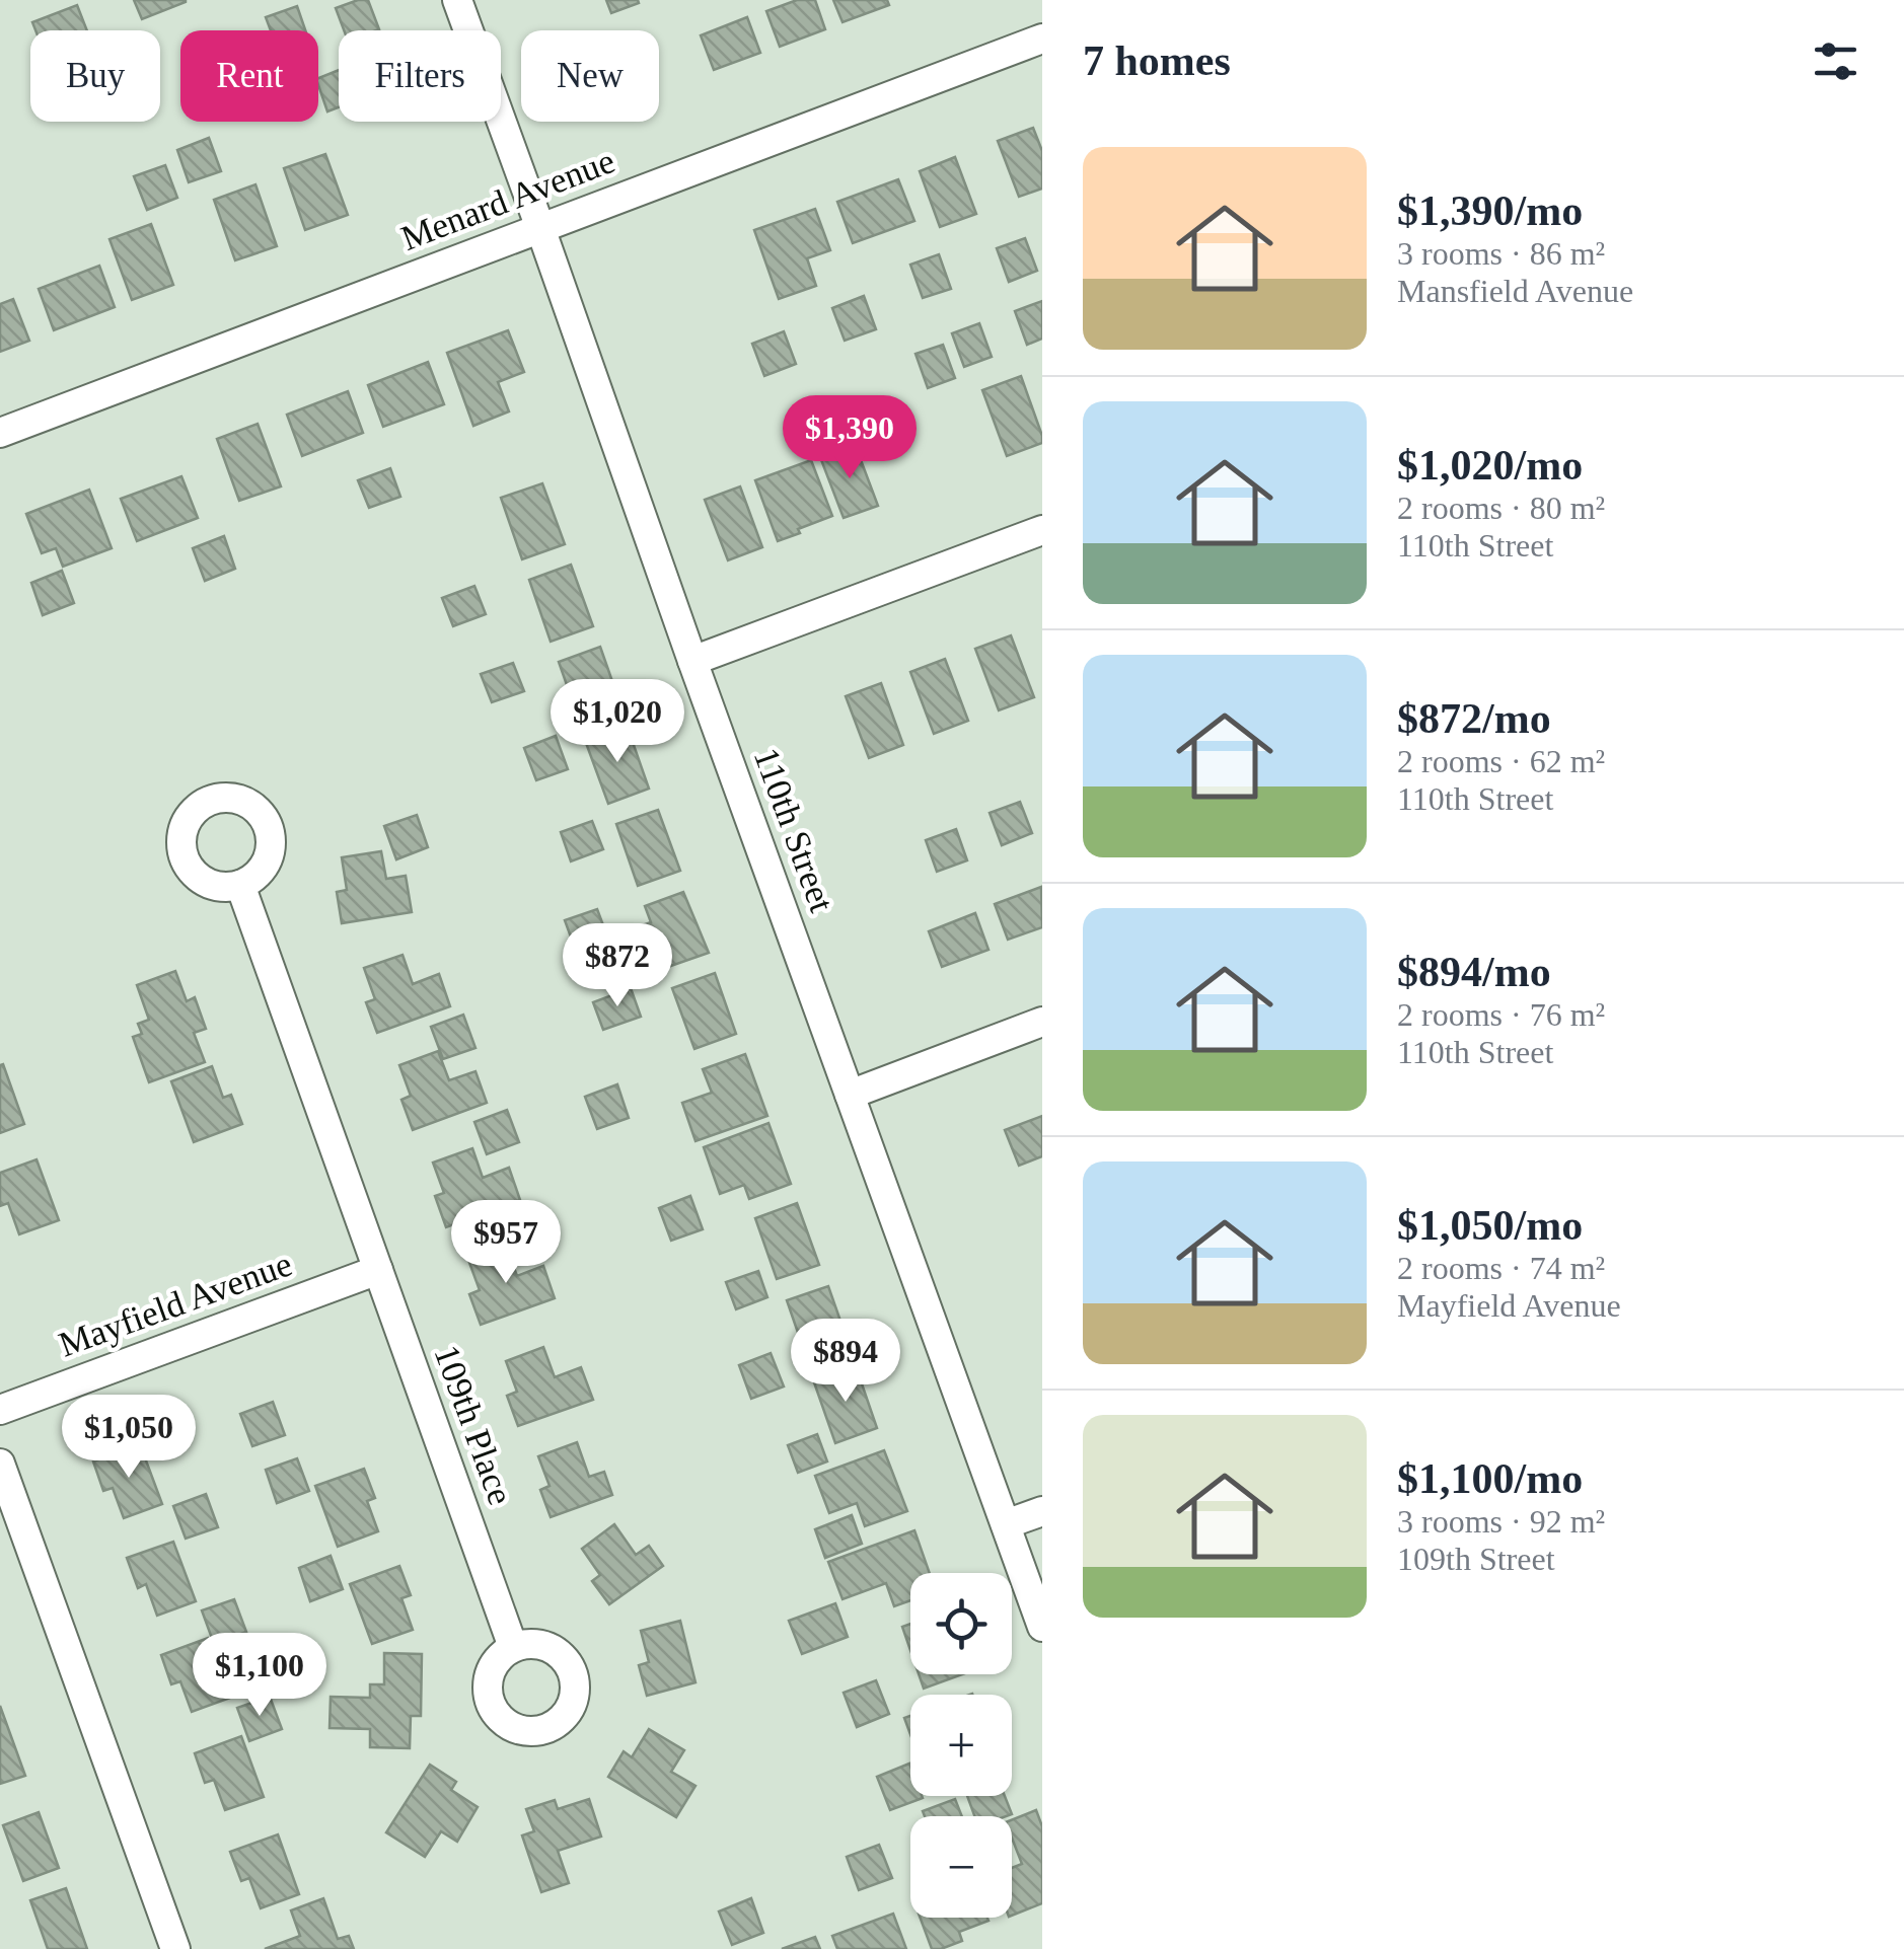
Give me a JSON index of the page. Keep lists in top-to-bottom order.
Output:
{
  "streets": {
    "street": [
      "Menard Avenue",
      "110th Street",
      "Mayfield Avenue",
      "109th Place"
    ]
  },
  "crossings": [
    ["Menard Avenue", "110th Street"],
    ["Mayfield Avenue", "109th Place"]
  ],
  "page": {
    "heading": "7 homes",
    "chip": [
      "Buy",
      "Rent",
      "Filters",
      "New"
    ],
    "list": [
      {
        "name": "$1,390/mo",
        "note": "3 rooms · 86 m² · Mansfield Avenue"
      },
      {
        "name": "$1,020/mo",
        "note": "2 rooms · 80 m² · 110th Street"
      },
      {
        "name": "$872/mo",
        "note": "2 rooms · 62 m² · 110th Street"
      },
      {
        "name": "$894/mo",
        "note": "2 rooms · 76 m² · 110th Street"
      },
      {
        "name": "$1,050/mo",
        "note": "2 rooms · 74 m² · Mayfield Avenue"
      },
      {
        "name": "$1,100/mo",
        "note": "3 rooms · 92 m² · 109th Street"
      }
    ],
    "price": [
      "$1,390",
      "$1,020",
      "$872",
      "$957",
      "$894",
      "$1,050",
      "$1,100"
    ],
    "map_buttons": ["+", "−"]
  }
}
